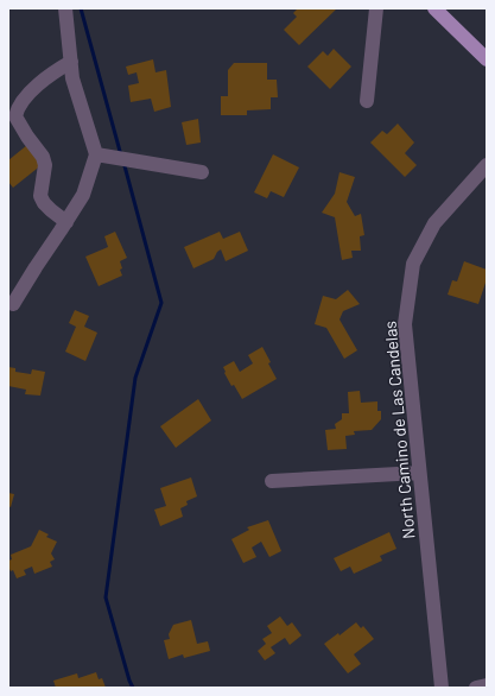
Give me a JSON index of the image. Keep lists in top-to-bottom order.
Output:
{
  "streets": {
    "street": ["North Camino de Las Candelas"]
  }
}
